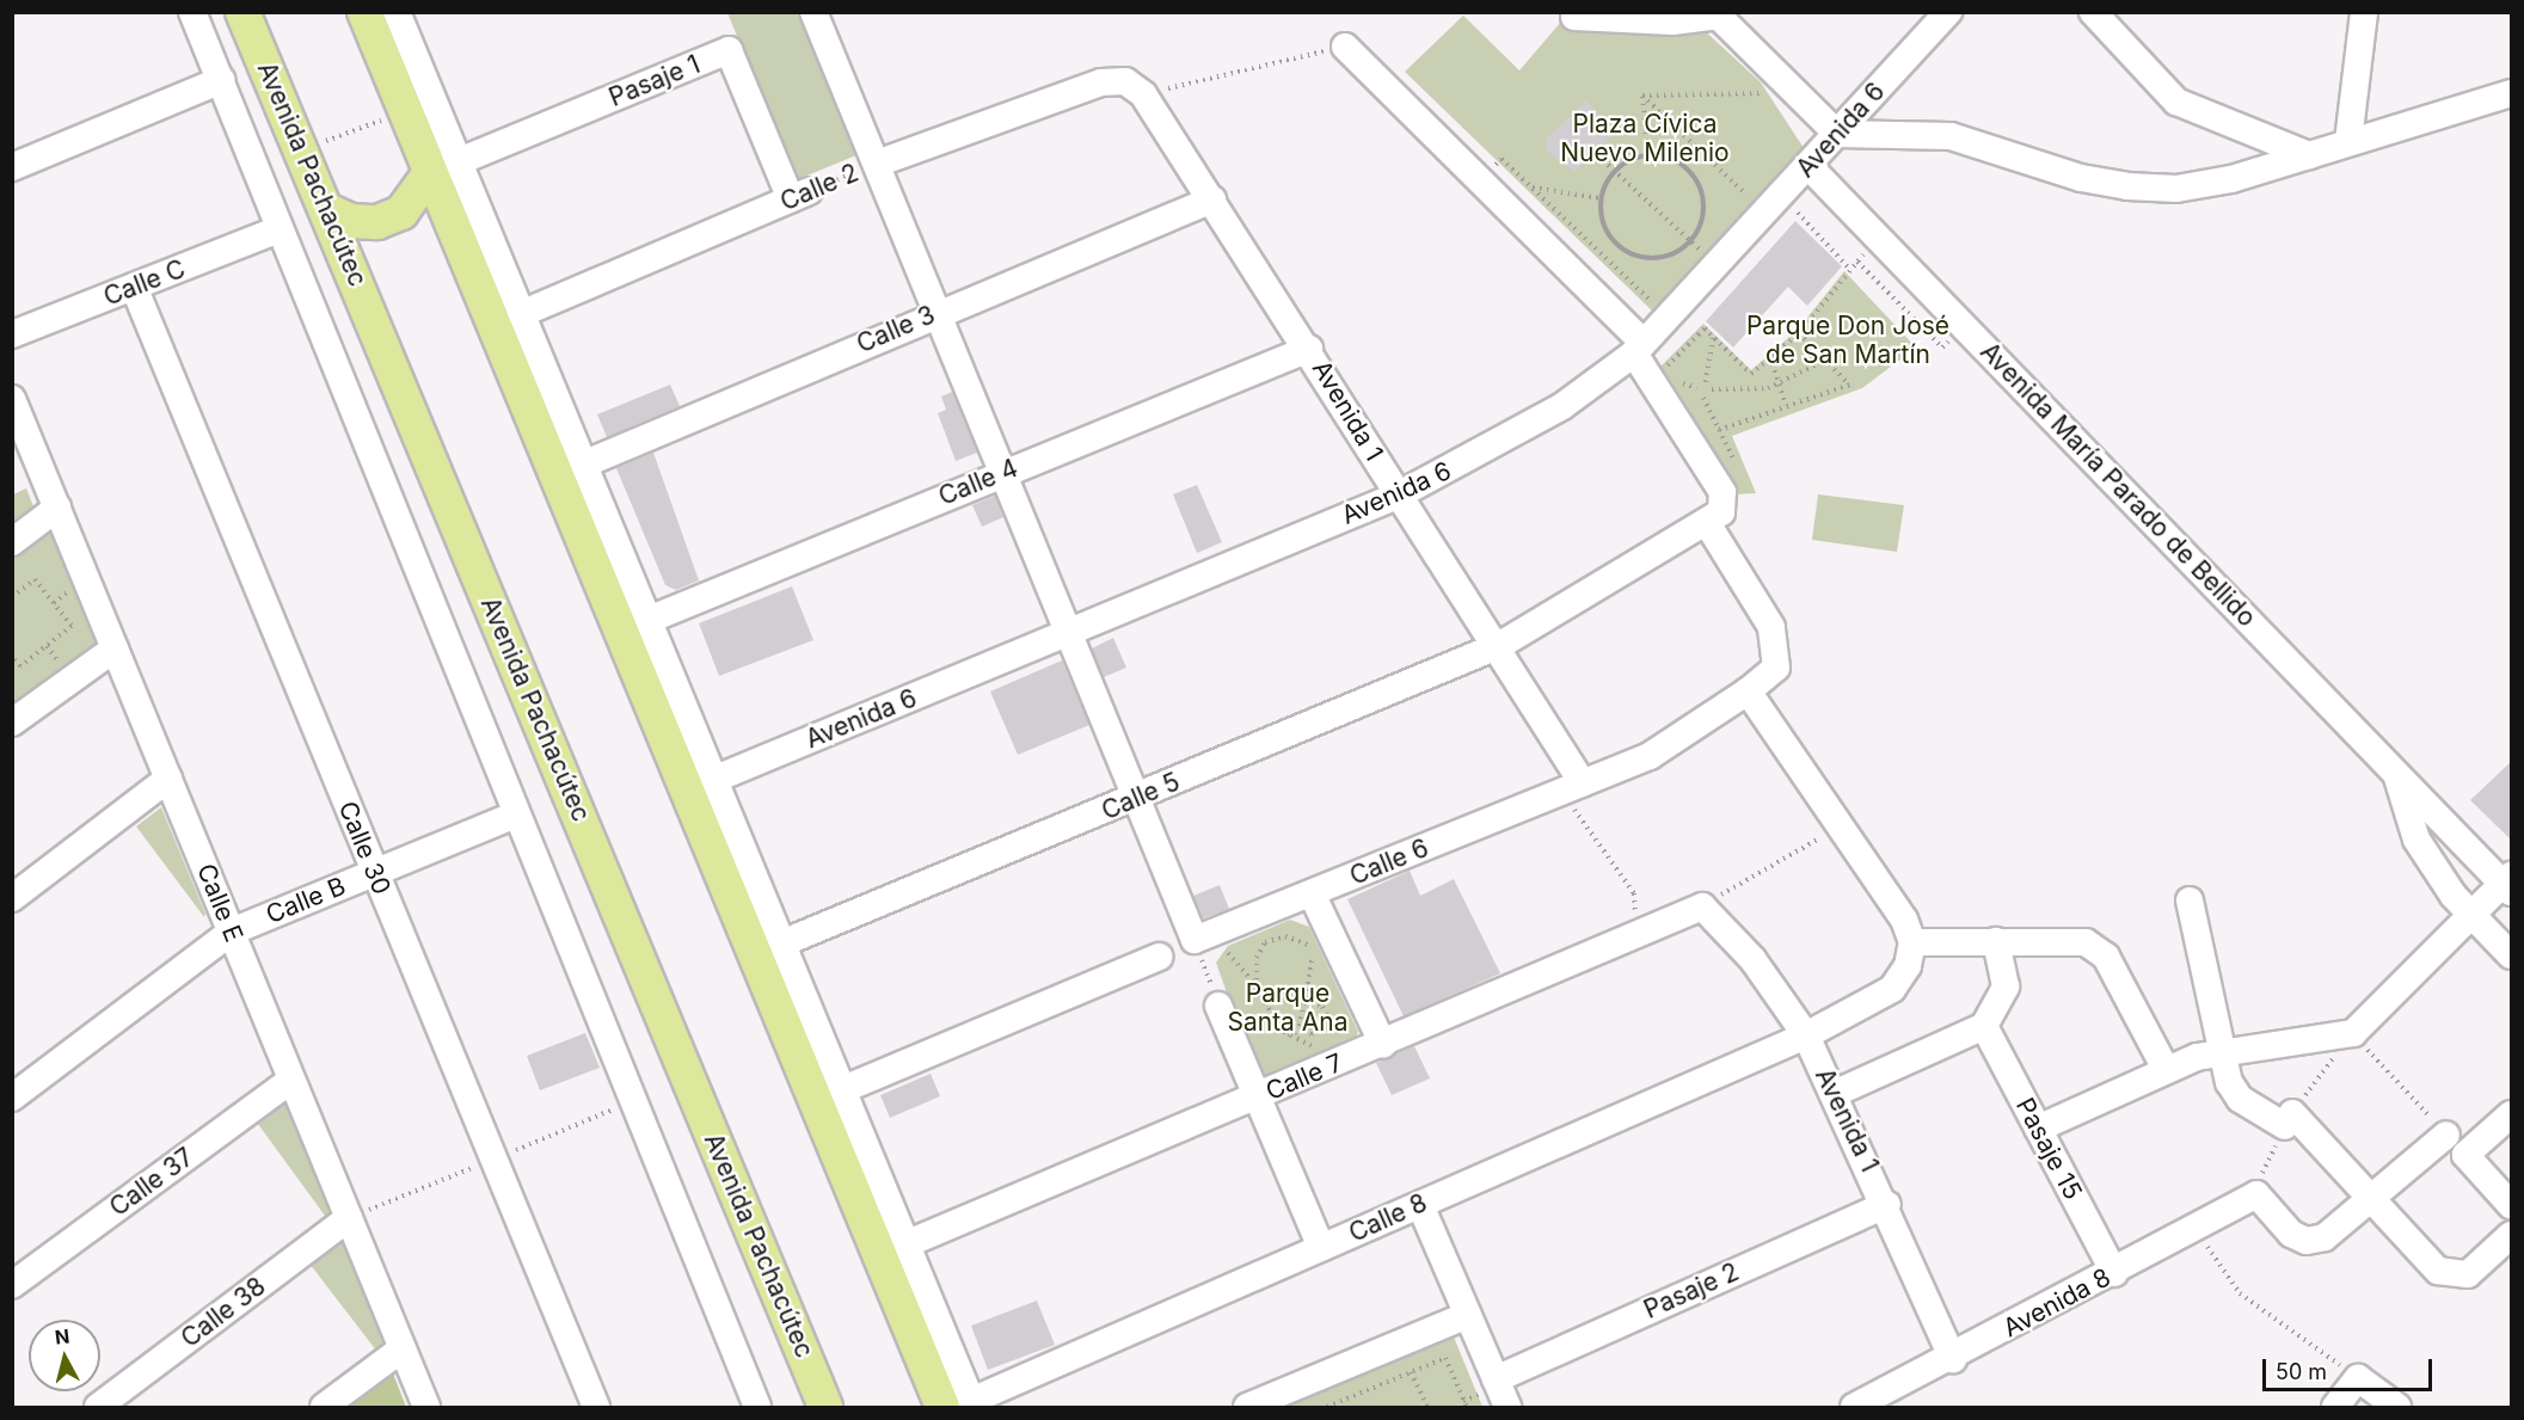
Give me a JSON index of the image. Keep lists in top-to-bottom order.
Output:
{
  "streets": {
    "main road": ["Avenida Pachacútec"],
    "street": [
      "Pasaje 1",
      "Avenida 6",
      "Calle 2",
      "Calle C",
      "Calle 3",
      "Avenida 1",
      "Calle 4",
      "Avenida María Parado de Bellido",
      "Calle 5",
      "Calle 30",
      "Calle 6",
      "Calle B",
      "Calle E",
      "Calle 7",
      "Pasaje 15",
      "Calle 37",
      "Calle 8",
      "Pasaje 2",
      "Avenida 8",
      "Calle 38"
    ]
  },
  "crossings": [
    ["Pasaje 1", "Calle 2"],
    ["Avenida 6", "Avenida 1"],
    ["Avenida 6", "Avenida María Parado de Bellido"],
    ["Avenida Pachacútec", "Calle C"],
    ["Avenida Pachacútec", "Calle B"],
    ["Calle 2", "Avenida 1"],
    ["Calle C", "Calle 30"],
    ["Calle 3", "Avenida 1"],
    ["Avenida 1", "Calle 4"],
    ["Avenida 1", "Calle 5"],
    ["Avenida 1", "Calle 6"],
    ["Avenida 1", "Calle 7"],
    ["Avenida 1", "Calle 8"],
    ["Avenida 1", "Pasaje 2"],
    ["Avenida 1", "Avenida 8"],
    ["Calle 5", "Calle 6"],
    ["Calle 30", "Calle B"],
    ["Calle B", "Calle E"],
    ["Calle E", "Calle 37"],
    ["Calle E", "Calle 38"],
    ["Pasaje 15", "Avenida 8"]
  ],
  "parks": ["Plaza Cívica Nuevo Milenio", "Parque Don José de San Martín", "Parque Santa Ana"],
  "scale_bar": "50 m",
  "north": "top"
}
